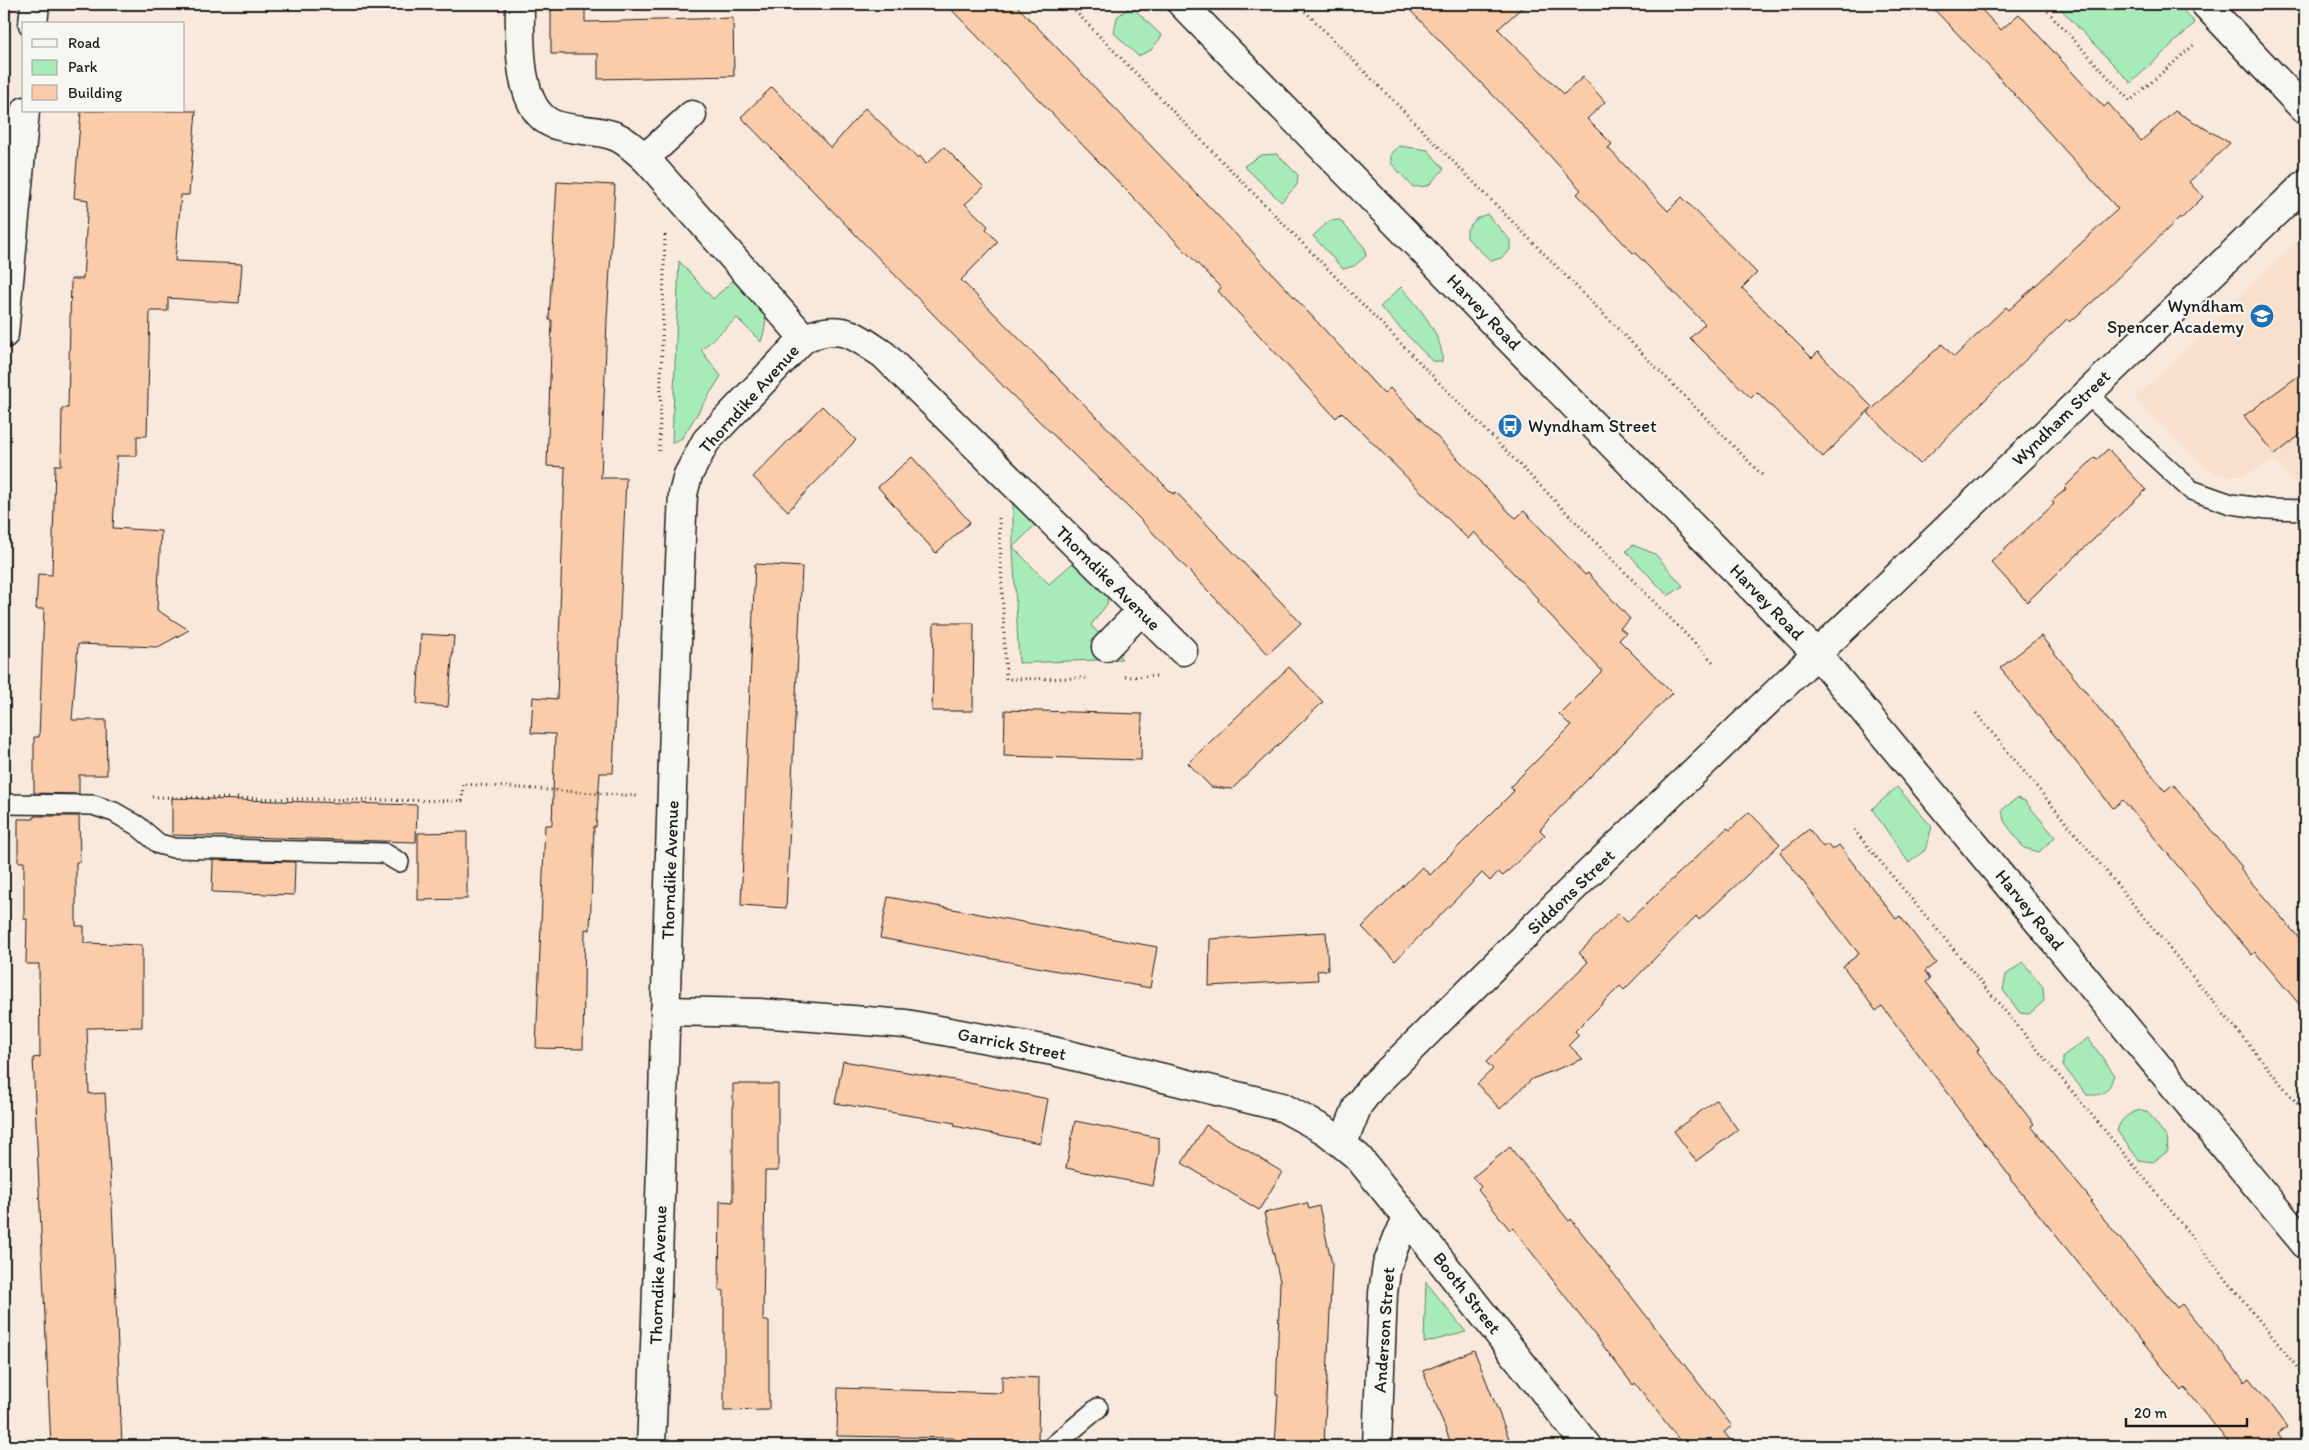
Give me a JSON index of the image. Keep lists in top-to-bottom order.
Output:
{
  "streets": {
    "main road": [
      "Harvey Road",
      "Thorndike Avenue",
      "Wyndham Street",
      "Siddons Street",
      "Garrick Street",
      "Booth Street",
      "Anderson Street"
    ]
  },
  "crossings": [
    ["Harvey Road", "Wyndham Street"],
    ["Harvey Road", "Siddons Street"],
    ["Thorndike Avenue", "Garrick Street"],
    ["Wyndham Street", "Siddons Street"],
    ["Siddons Street", "Garrick Street"],
    ["Siddons Street", "Booth Street"],
    ["Garrick Street", "Booth Street"],
    ["Booth Street", "Anderson Street"]
  ],
  "places": {
    "school or university": ["Wyndham Spencer Academy"],
    "bus stop": ["Wyndham Street"]
  },
  "legend": ["Road", "Park", "Building"],
  "scale_bar": "20 m"
}
